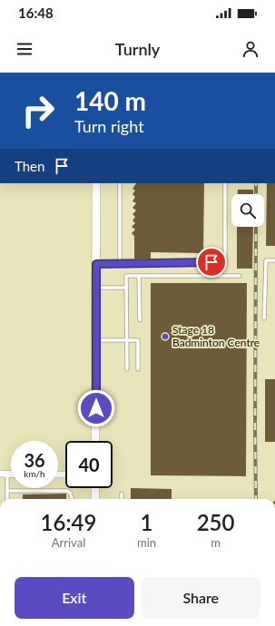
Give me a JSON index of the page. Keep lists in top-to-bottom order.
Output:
{
  "places": ["Stage 18 Badminton Centre"],
  "page": {
    "status": "16:48",
    "header": "Turnly",
    "turn": ["140 m", "Turn right"],
    "then": "Then",
    "speed": "36 km/h",
    "limit": "40",
    "eta": [
      "16:49",
      "Arrival",
      "1",
      "min",
      "250",
      "m"
    ],
    "buttons": ["Exit", "Share"]
  }
}
